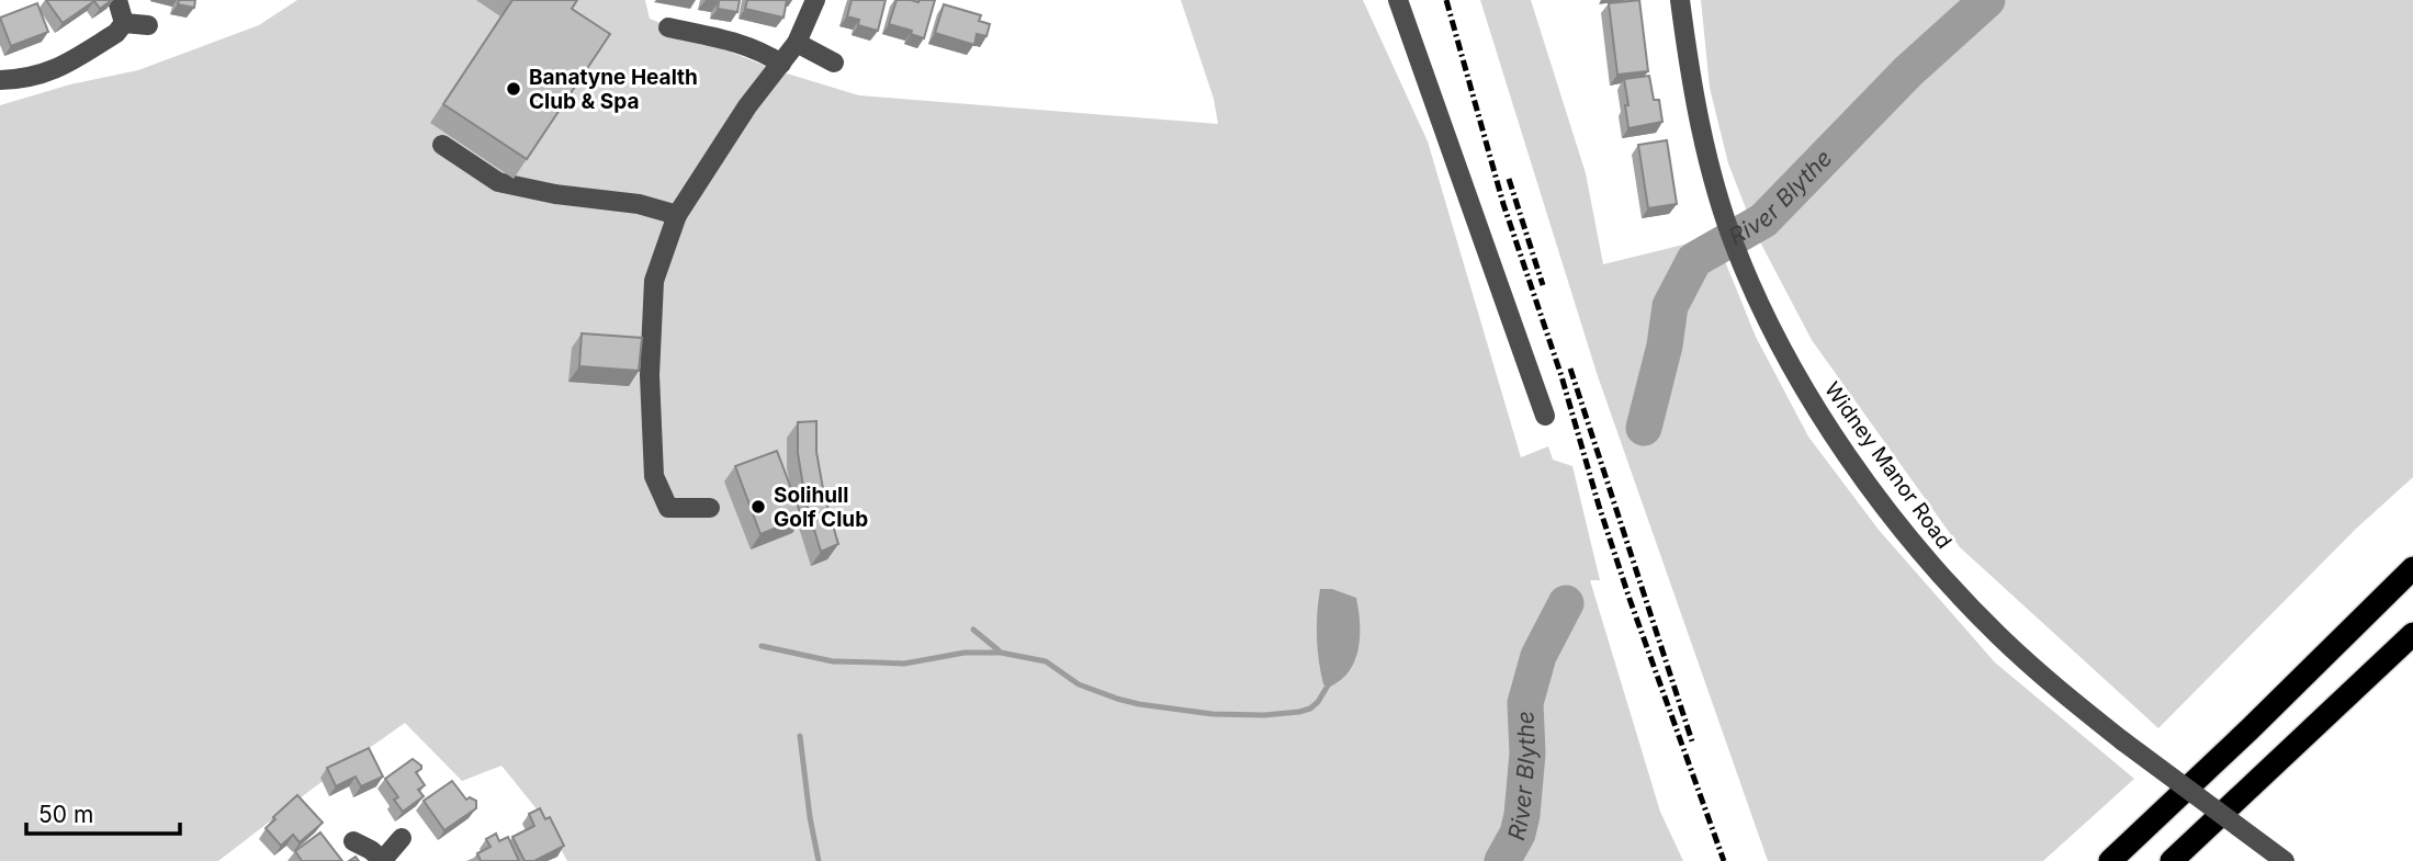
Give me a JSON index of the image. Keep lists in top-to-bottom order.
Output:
{
  "streets": {
    "street": ["Widney Manor Road"]
  },
  "water": ["River Blythe"],
  "places": ["Banatyne Health Club & Spa", "Solihull Golf Club"],
  "scale_bar": "50 m"
}
